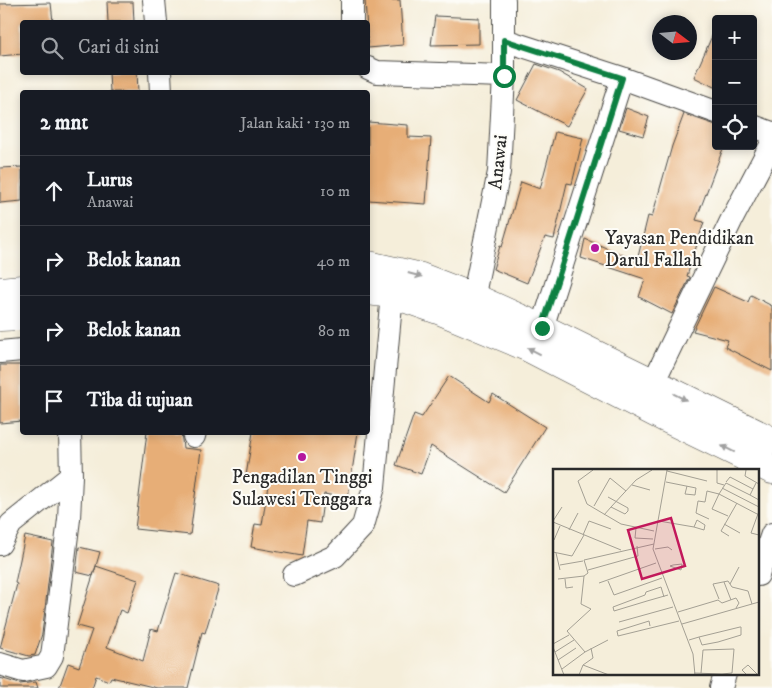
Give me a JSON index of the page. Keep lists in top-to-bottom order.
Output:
{
  "streets": {
    "street": ["Anawai"]
  },
  "places": ["Yayasan Pendidikan Darul Fallah", "Pengadilan Tinggi Sulawesi Tenggara"],
  "north": "right",
  "page": {
    "map_buttons": ["+", "−"],
    "search": "Cari di sini",
    "heading": ["2 mnt", "Jalan kaki · 130 m"],
    "list": [
      ["Lurus", "Anawai", "10 m"],
      ["Belok kanan", "40 m"],
      ["Belok kanan", "80 m"],
      "Tiba di tujuan"
    ]
  }
}
